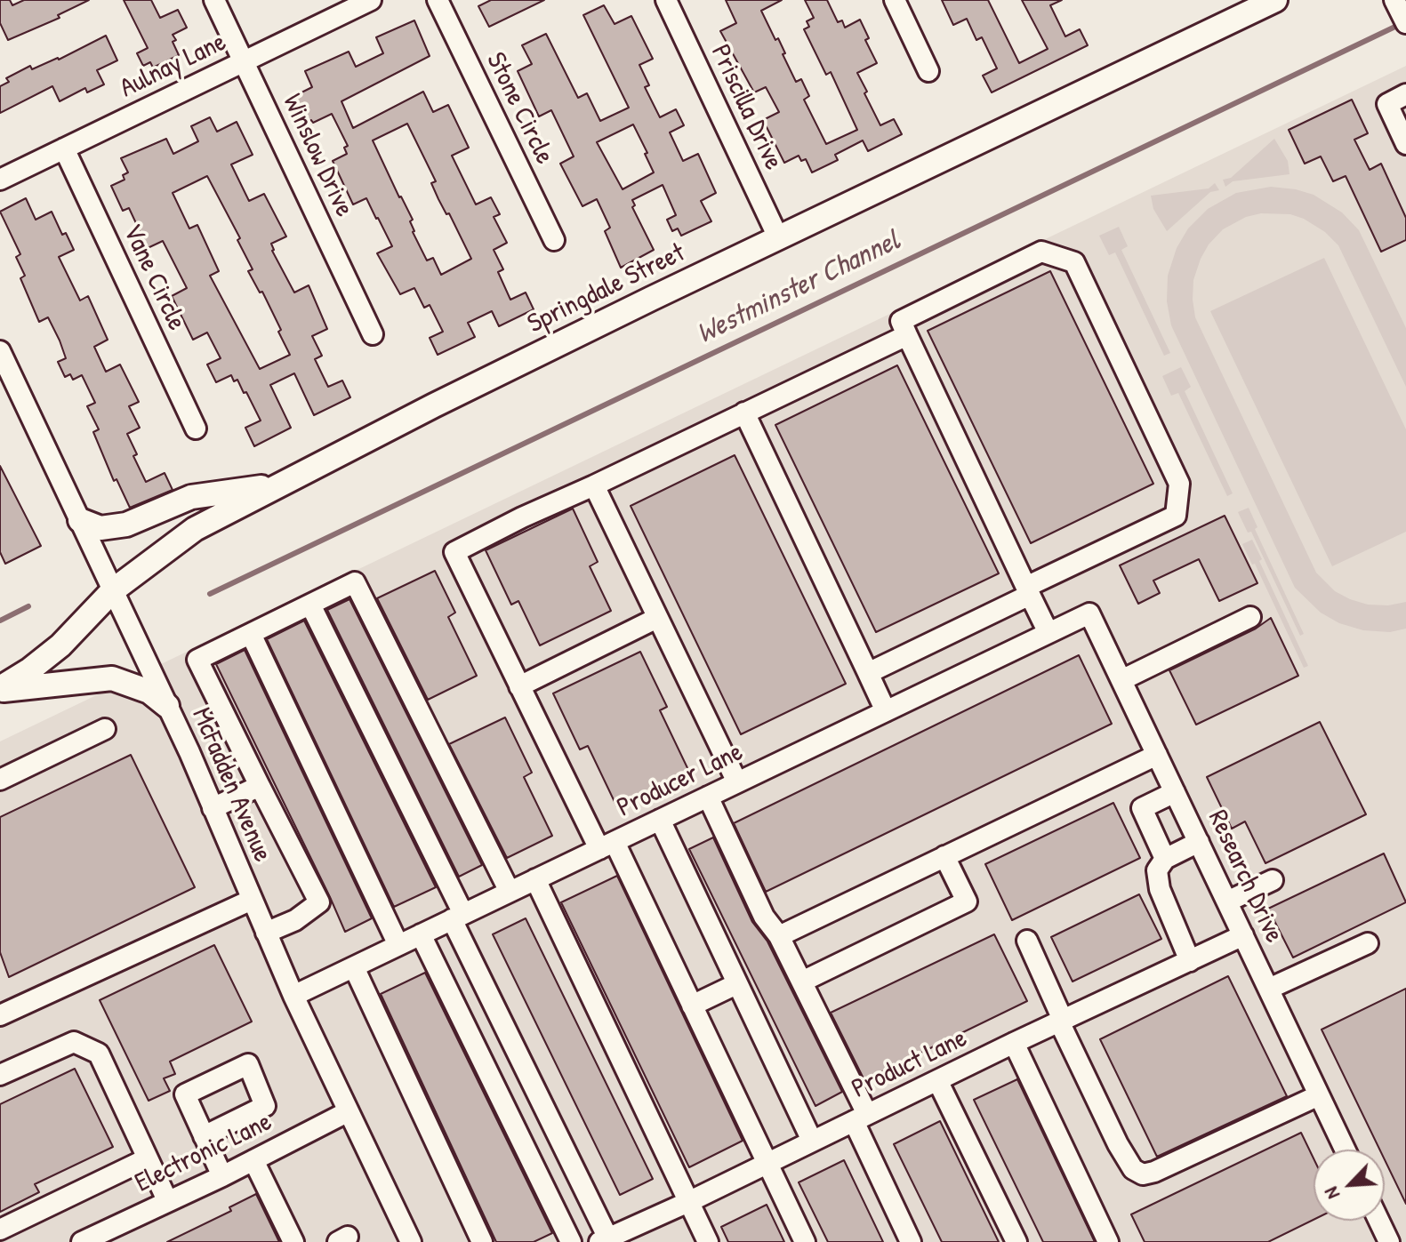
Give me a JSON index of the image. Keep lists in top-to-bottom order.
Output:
{
  "streets": {
    "main road": ["Springdale Street"],
    "street": [
      "Aulnay Lane",
      "Priscilla Drive",
      "Stone Circle",
      "Winslow Drive",
      "Vane Circle",
      "Producer Lane",
      "McFadden Avenue",
      "Research Drive",
      "Product Lane",
      "Electronic Lane"
    ]
  },
  "crossings": [
    ["Aulnay Lane", "Winslow Drive"],
    ["Aulnay Lane", "Vane Circle"],
    ["Priscilla Drive", "Springdale Street"],
    ["Springdale Street", "McFadden Avenue"],
    ["Producer Lane", "McFadden Avenue"],
    ["Producer Lane", "Research Drive"],
    ["McFadden Avenue", "Electronic Lane"],
    ["Research Drive", "Product Lane"]
  ],
  "water": ["Westminster Channel"],
  "north": "bottom left"
}
